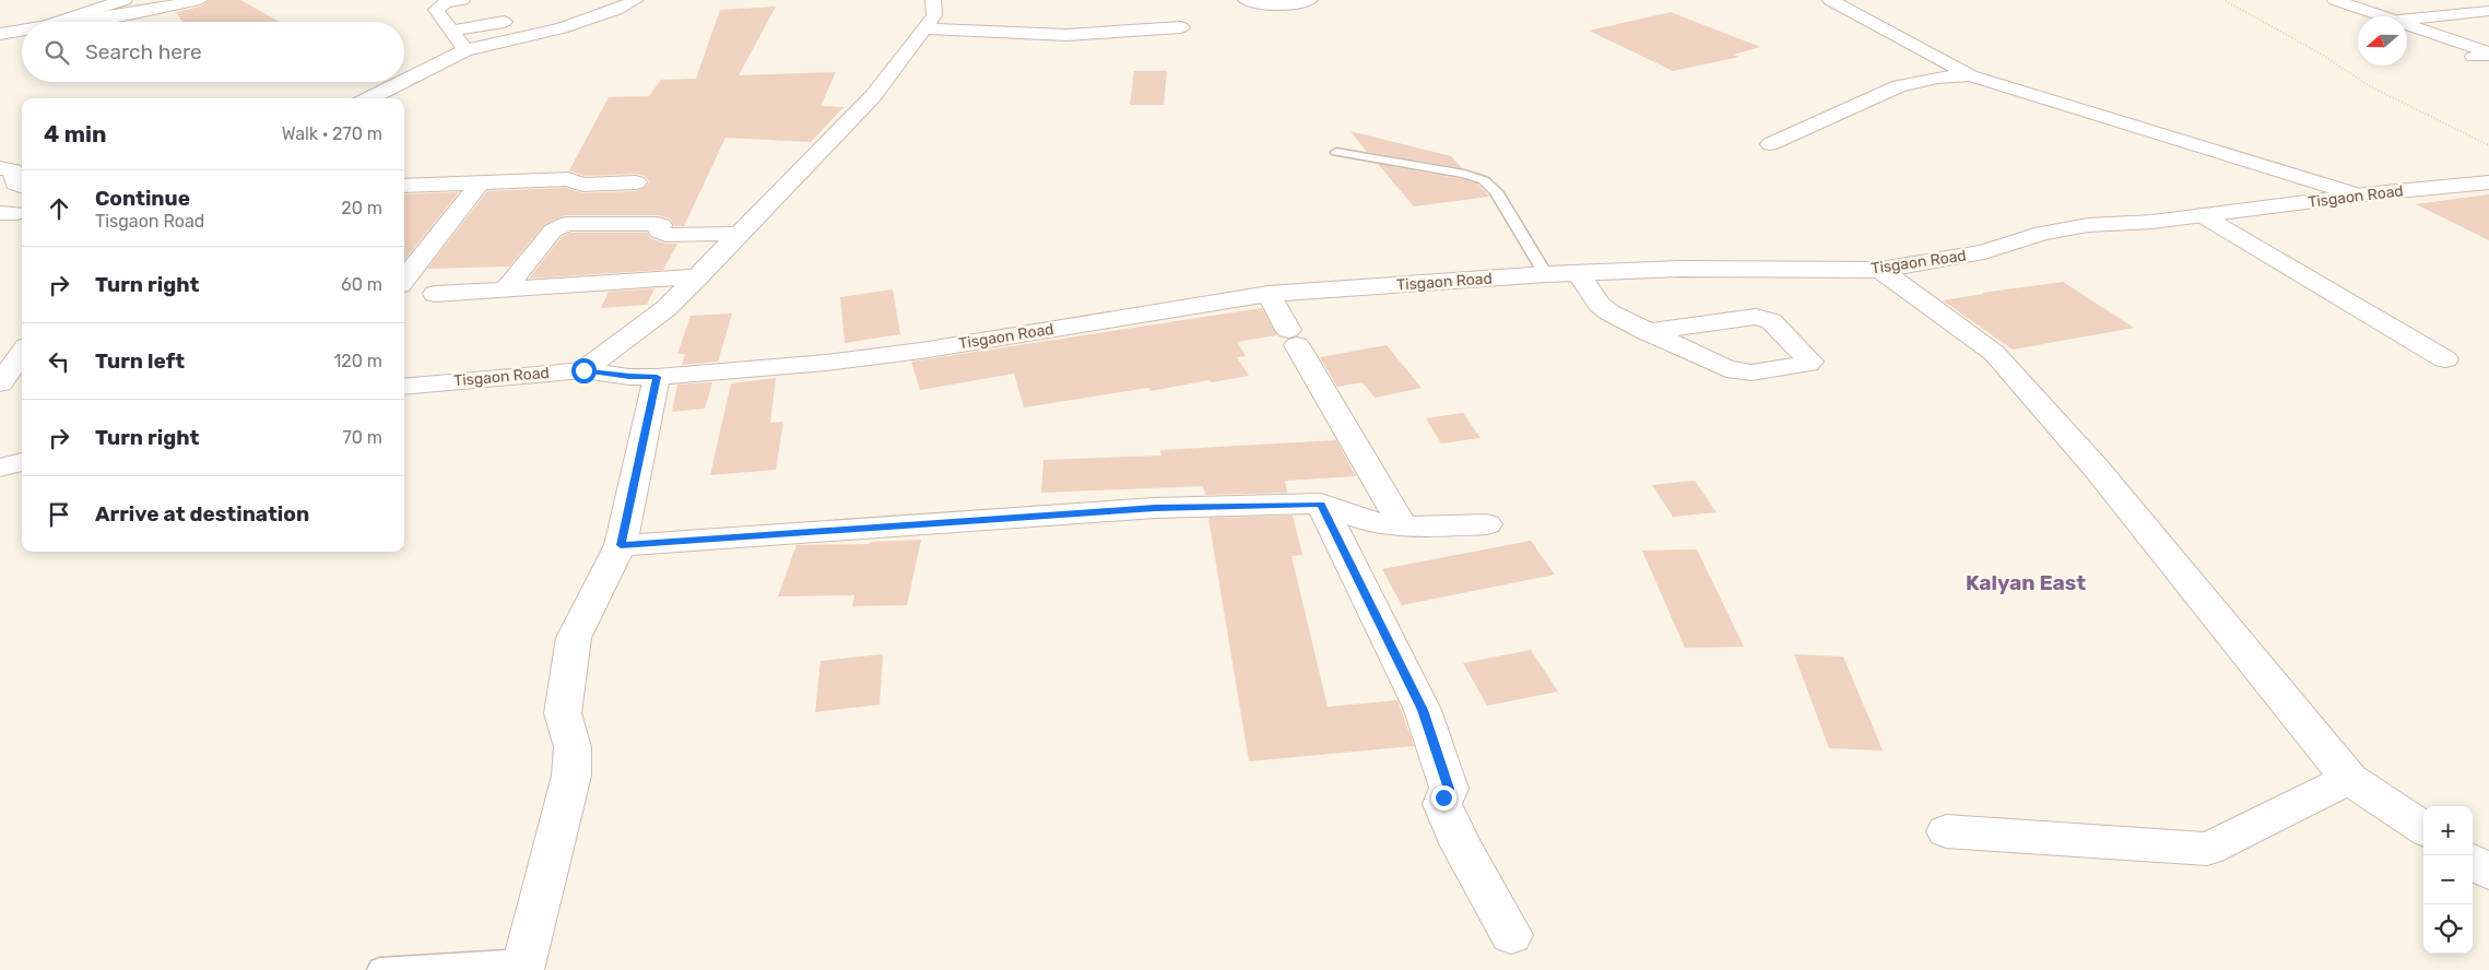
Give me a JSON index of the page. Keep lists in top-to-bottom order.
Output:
{
  "streets": {
    "street": ["Tisgaon Road"]
  },
  "districts": ["Kalyan East"],
  "north": "left",
  "page": {
    "search": "Search here",
    "heading": ["4 min", "Walk · 270 m"],
    "list": [
      ["Continue", "Tisgaon Road", "20 m"],
      ["Turn right", "60 m"],
      ["Turn left", "120 m"],
      ["Turn right", "70 m"],
      "Arrive at destination"
    ],
    "map_buttons": ["+", "−"]
  }
}
